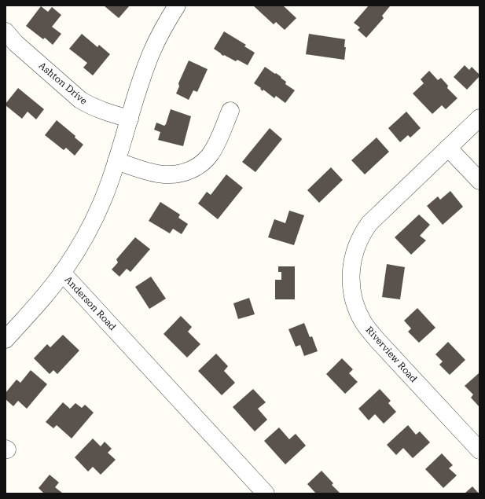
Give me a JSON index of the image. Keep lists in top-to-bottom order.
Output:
{
  "streets": {
    "street": ["Ashton Drive", "Anderson Road", "Riverview Road"]
  },
  "crossings": [
    ["Ashton Drive", "Anderson Road"]
  ]
}
